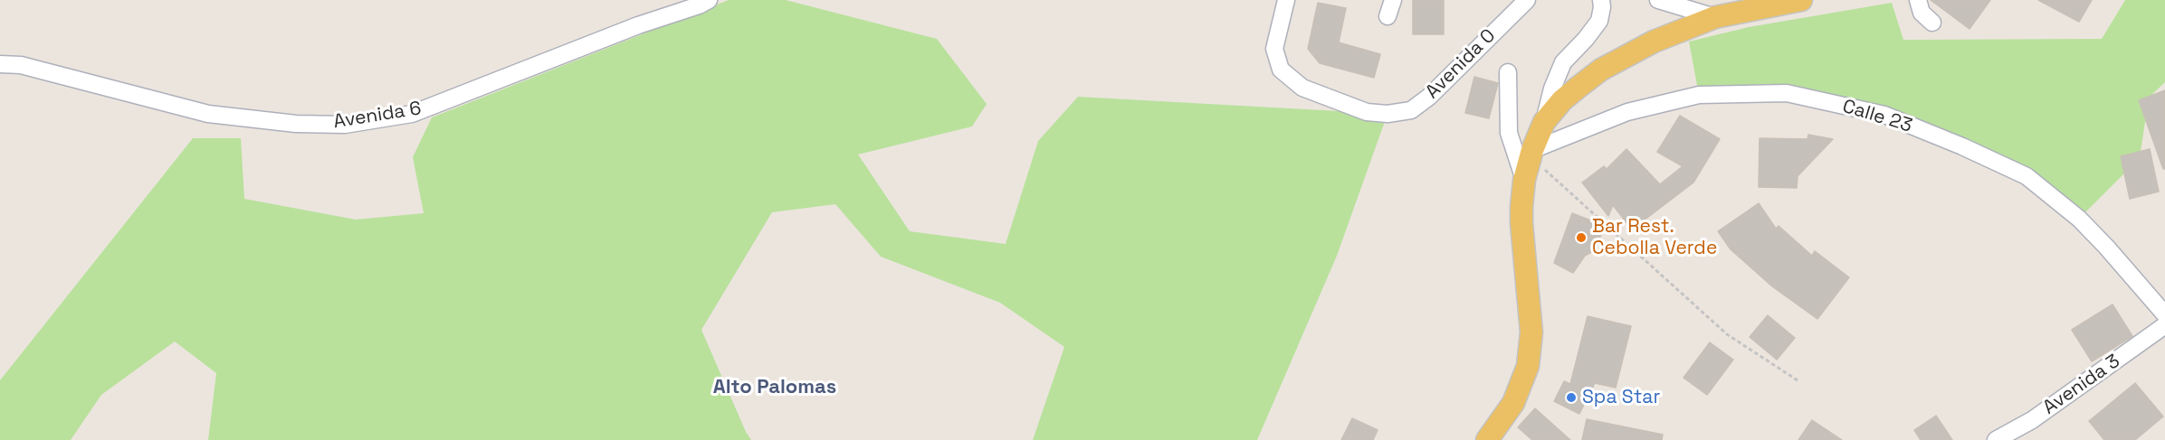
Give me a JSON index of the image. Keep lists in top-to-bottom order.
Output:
{
  "streets": {
    "street": [
      "Avenida 0",
      "Avenida 6",
      "Calle 23",
      "Avenida 3"
    ]
  },
  "districts": ["Alto Palomas"],
  "places": ["Bar Rest. Cebolla Verde", "Spa Star"]
}
